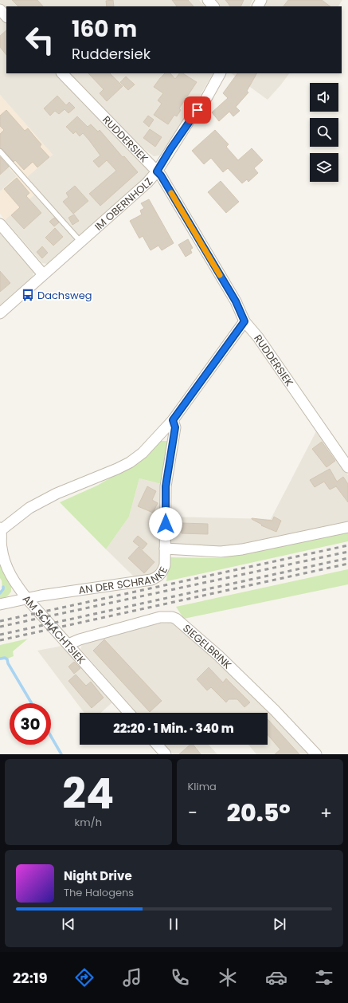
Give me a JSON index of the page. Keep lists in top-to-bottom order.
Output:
{
  "streets": {
    "street": [
      "RUDDERSIEK",
      "IM OBERNHOLZ",
      "AN DER SCHRANKE",
      "AM SCHACHTSIEK",
      "SIEGELBRINK"
    ]
  },
  "crossings": [
    ["RUDDERSIEK", "IM OBERNHOLZ"],
    ["AN DER SCHRANKE", "AM SCHACHTSIEK"],
    ["AM SCHACHTSIEK", "SIEGELBRINK"]
  ],
  "places": {
    "bus stop": ["Dachsweg"]
  },
  "page": {
    "turn": ["160 m", "Ruddersiek"],
    "limit": "30",
    "trip": "22:20 · 1 Min. · 340 m",
    "tile": [
      ["24", "km/h"],
      "Klima"
    ],
    "heat": ["−", "20.5°", "+"],
    "song": ["Night Drive", "The Halogens"],
    "tabs": "22:19"
  }
}
